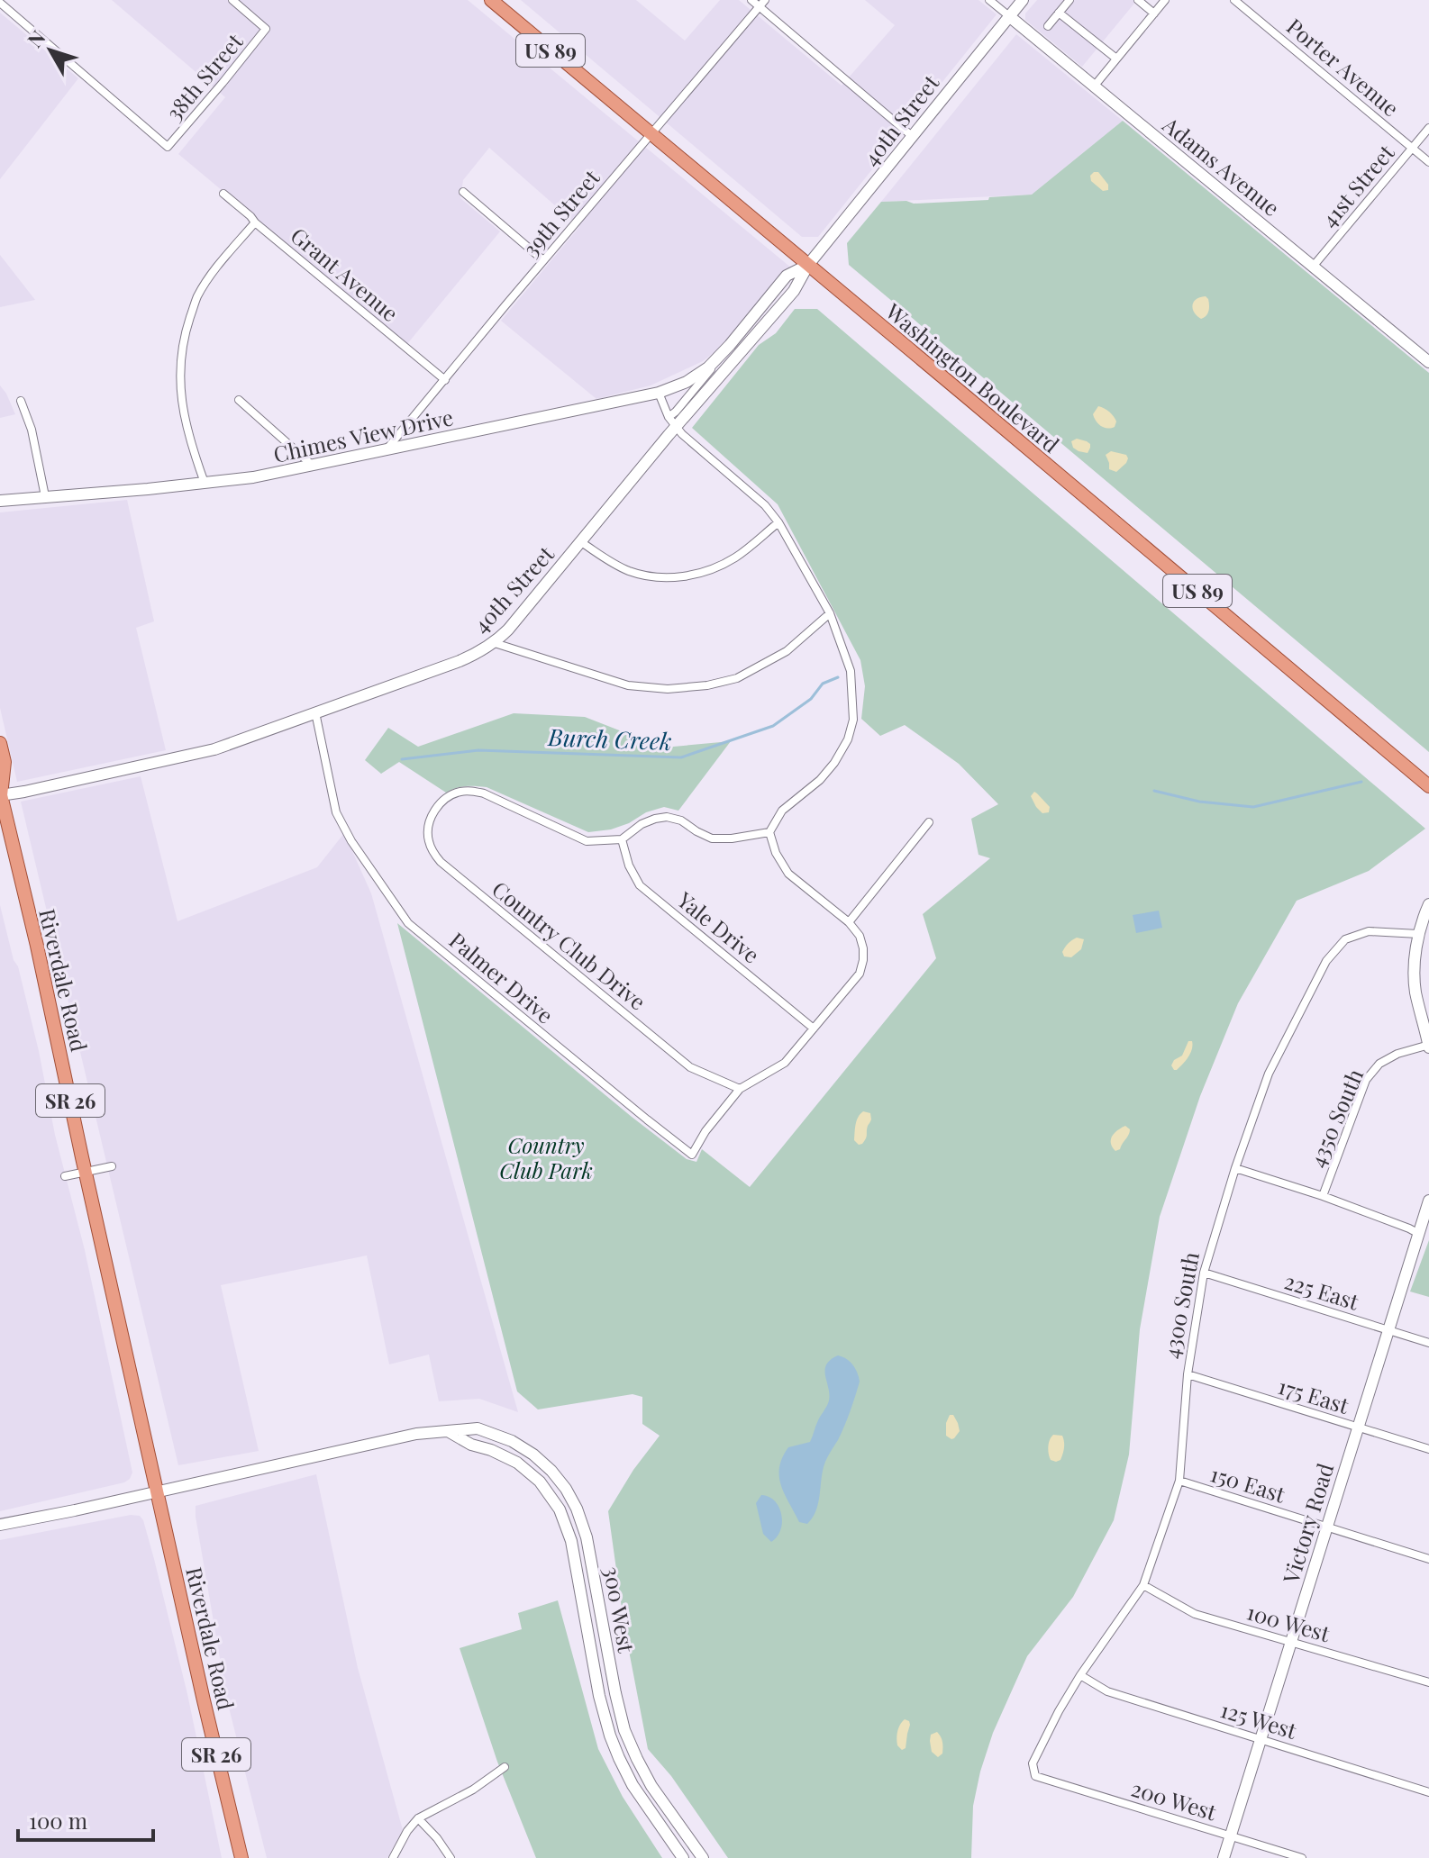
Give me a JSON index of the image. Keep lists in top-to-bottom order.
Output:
{
  "streets": {
    "main road": [
      "US 89",
      "40th Street",
      "Adams Avenue",
      "Washington Boulevard",
      "Chimes View Drive",
      "Riverdale Road",
      "SR 26",
      "Victory Road",
      "300 West"
    ],
    "street": [
      "Porter Avenue",
      "38th Street",
      "41st Street",
      "39th Street",
      "Grant Avenue",
      "Yale Drive",
      "Country Club Drive",
      "Palmer Drive",
      "4350 South",
      "225 East",
      "4300 South",
      "175 East",
      "150 East",
      "100 West",
      "125 West",
      "200 West"
    ]
  },
  "crossings": [
    ["Porter Avenue", "41st Street"],
    ["40th Street", "Adams Avenue"],
    ["40th Street", "Washington Boulevard"],
    ["40th Street", "Chimes View Drive"],
    ["40th Street", "Palmer Drive"],
    ["40th Street", "Riverdale Road"],
    ["40th Street", "SR 26"],
    ["Adams Avenue", "41st Street"],
    ["39th Street", "Grant Avenue"],
    ["39th Street", "Washington Boulevard"],
    ["39th Street", "Chimes View Drive"],
    ["Yale Drive", "Country Club Drive"],
    ["Country Club Drive", "Palmer Drive"],
    ["Riverdale Road", "SR 26"],
    ["Riverdale Road", "300 West"],
    ["SR 26", "300 West"],
    ["225 East", "4300 South"],
    ["225 East", "Victory Road"],
    ["4300 South", "175 East"],
    ["4300 South", "150 East"],
    ["4300 South", "100 West"],
    ["4300 South", "125 West"],
    ["4300 South", "200 West"],
    ["175 East", "Victory Road"],
    ["150 East", "Victory Road"],
    ["Victory Road", "100 West"],
    ["Victory Road", "125 West"],
    ["Victory Road", "200 West"]
  ],
  "water": ["Burch Creek"],
  "parks": ["Country Club Park"],
  "scale_bar": "100 m",
  "north": "top left"
}
